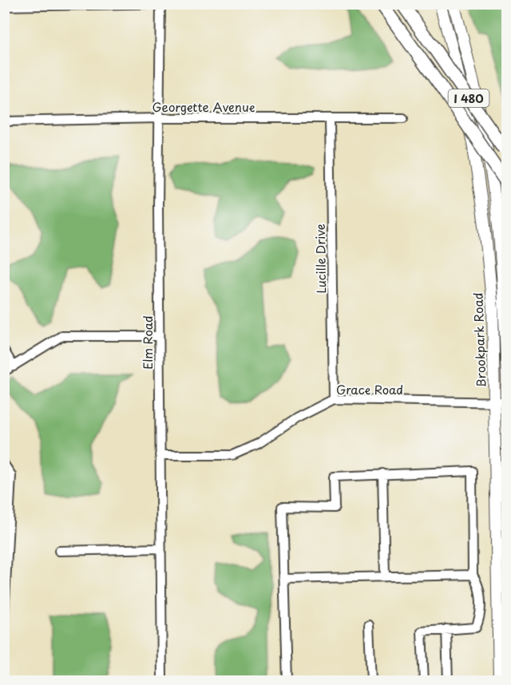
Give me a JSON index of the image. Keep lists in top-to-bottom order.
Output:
{
  "streets": {
    "highway": ["I 480"],
    "main road": ["Brookpark Road"],
    "street": [
      "Georgette Avenue",
      "Lucille Drive",
      "Elm Road",
      "Grace Road"
    ]
  },
  "crossings": [
    ["Georgette Avenue", "Lucille Drive"],
    ["Georgette Avenue", "Elm Road"],
    ["Lucille Drive", "Grace Road"],
    ["Brookpark Road", "Grace Road"],
    ["Elm Road", "Grace Road"]
  ]
}
